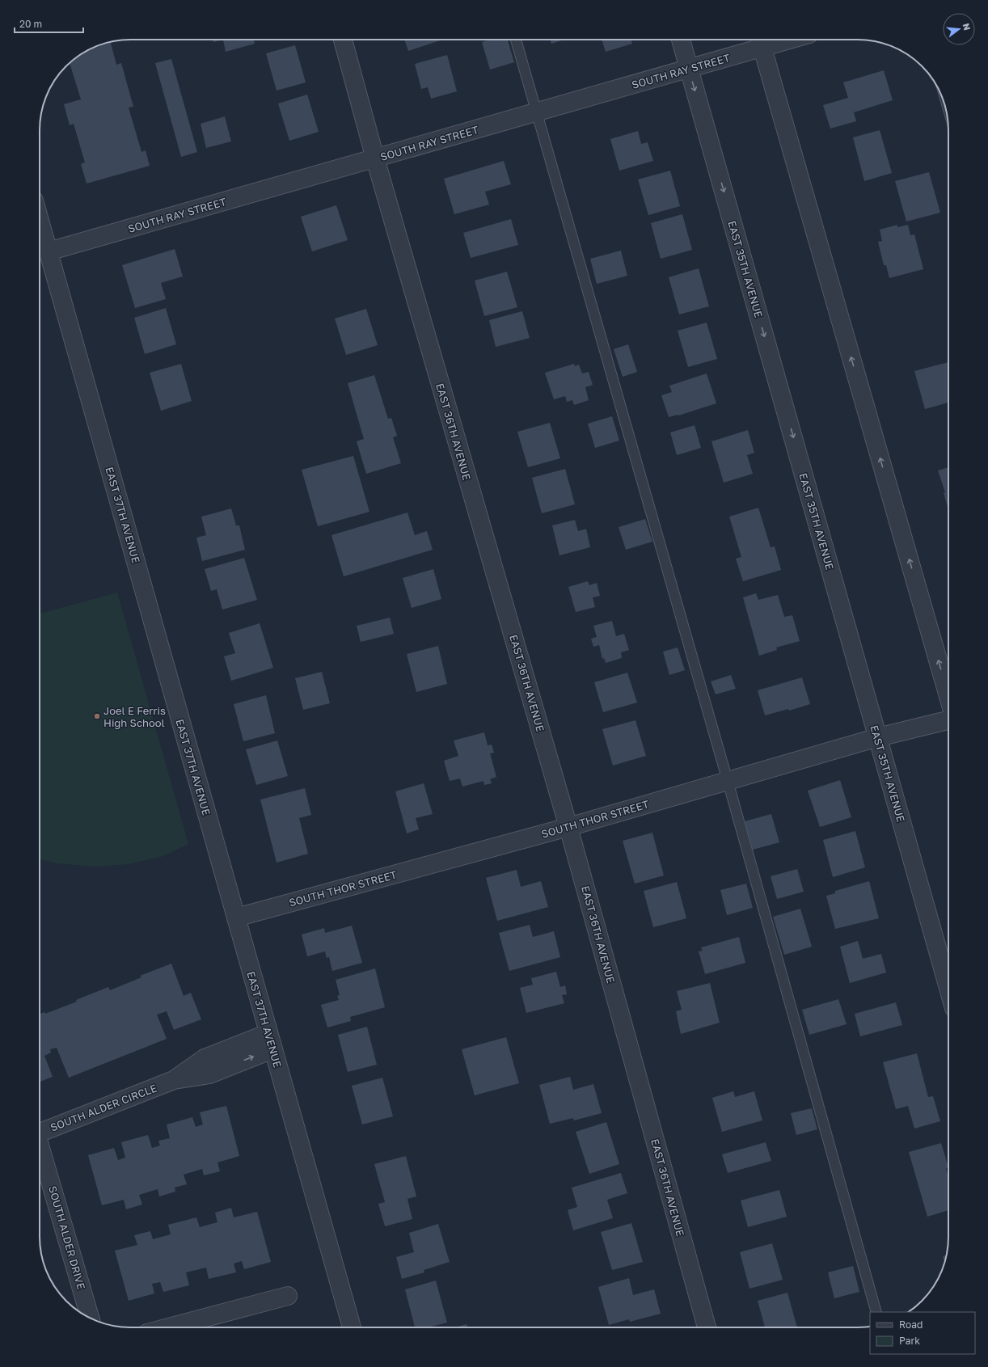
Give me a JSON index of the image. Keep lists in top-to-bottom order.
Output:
{
  "streets": {
    "street": [
      "SOUTH RAY STREET",
      "EAST 35TH AVENUE",
      "EAST 36TH AVENUE",
      "EAST 37TH AVENUE",
      "SOUTH THOR STREET",
      "SOUTH ALDER CIRCLE",
      "SOUTH ALDER DRIVE"
    ]
  },
  "crossings": [
    ["SOUTH RAY STREET", "EAST 35TH AVENUE"],
    ["SOUTH RAY STREET", "EAST 36TH AVENUE"],
    ["SOUTH RAY STREET", "EAST 37TH AVENUE"],
    ["EAST 35TH AVENUE", "SOUTH THOR STREET"],
    ["EAST 36TH AVENUE", "SOUTH THOR STREET"],
    ["EAST 37TH AVENUE", "SOUTH THOR STREET"],
    ["EAST 37TH AVENUE", "SOUTH ALDER CIRCLE"]
  ],
  "places": ["Joel E Ferris High School"],
  "legend": ["Road", "Park"],
  "scale_bar": "20 m",
  "north": "right"
}
